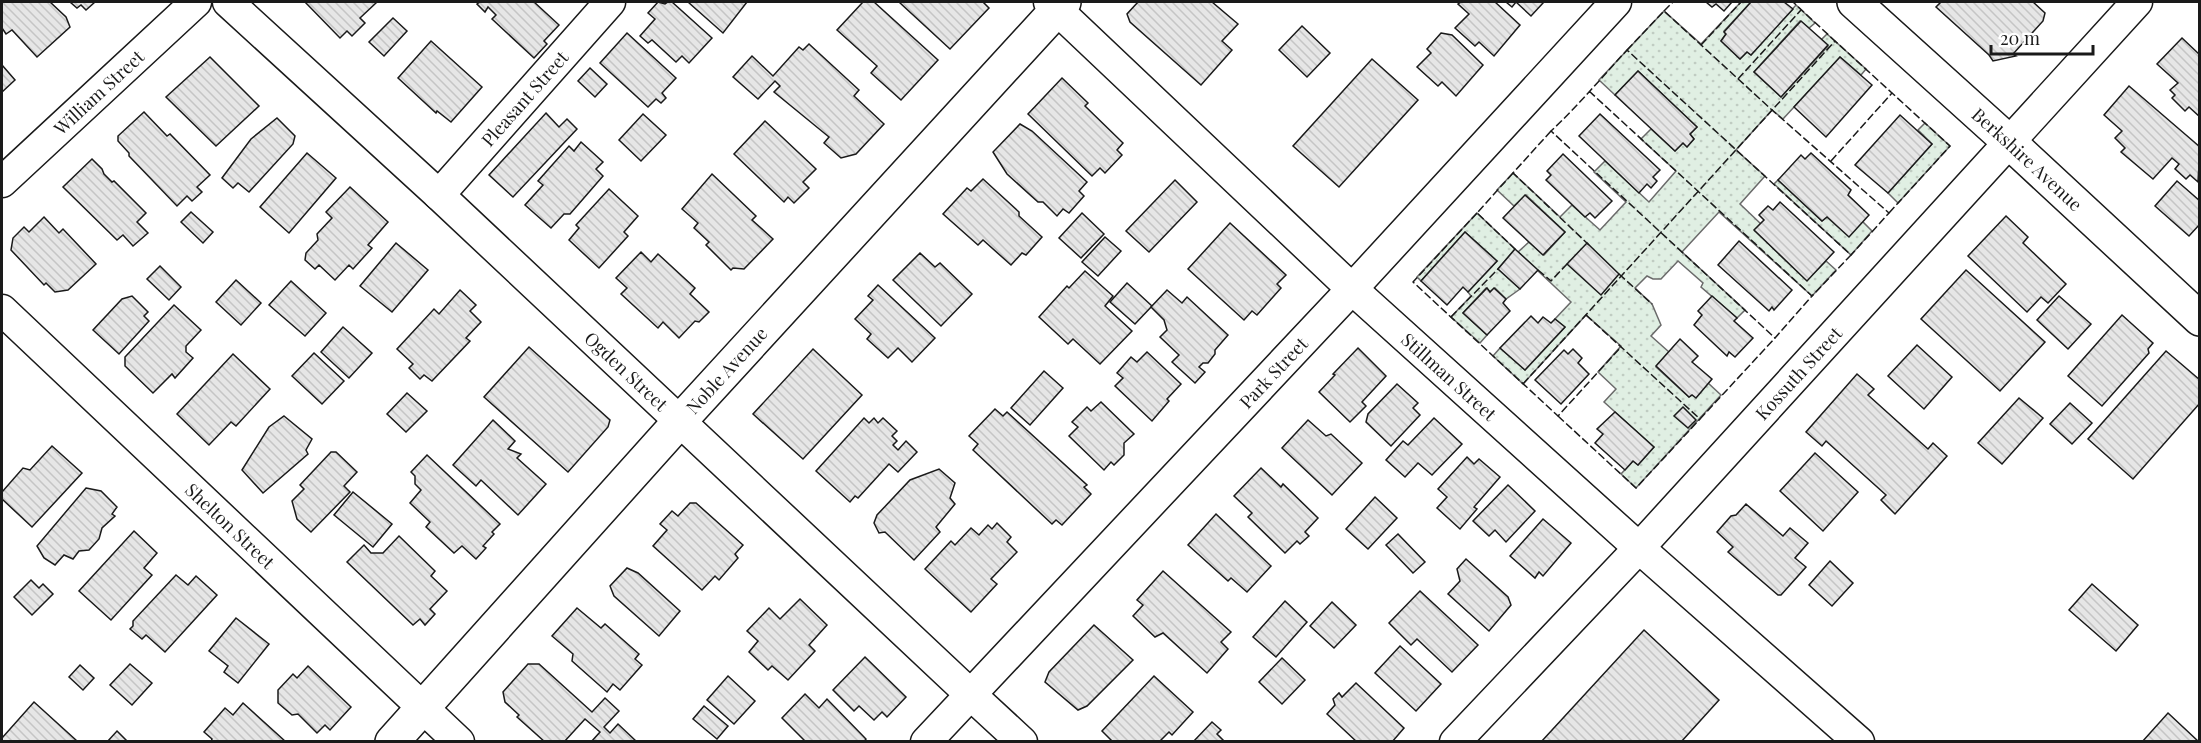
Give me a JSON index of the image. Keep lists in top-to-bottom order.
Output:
{
  "streets": {
    "main road": ["Berkshire Avenue", "Noble Avenue"],
    "street": [
      "William Street",
      "Pleasant Street",
      "Ogden Street",
      "Park Street",
      "Kossuth Street",
      "Stillman Street",
      "Shelton Street"
    ]
  },
  "crossings": [
    ["Pleasant Street", "Ogden Street"],
    ["Berkshire Avenue", "Kossuth Street"],
    ["Noble Avenue", "Ogden Street"],
    ["Noble Avenue", "Stillman Street"],
    ["Noble Avenue", "Shelton Street"],
    ["Ogden Street", "Park Street"],
    ["Park Street", "Stillman Street"],
    ["Kossuth Street", "Stillman Street"]
  ],
  "scale_bar": "20 m"
}
